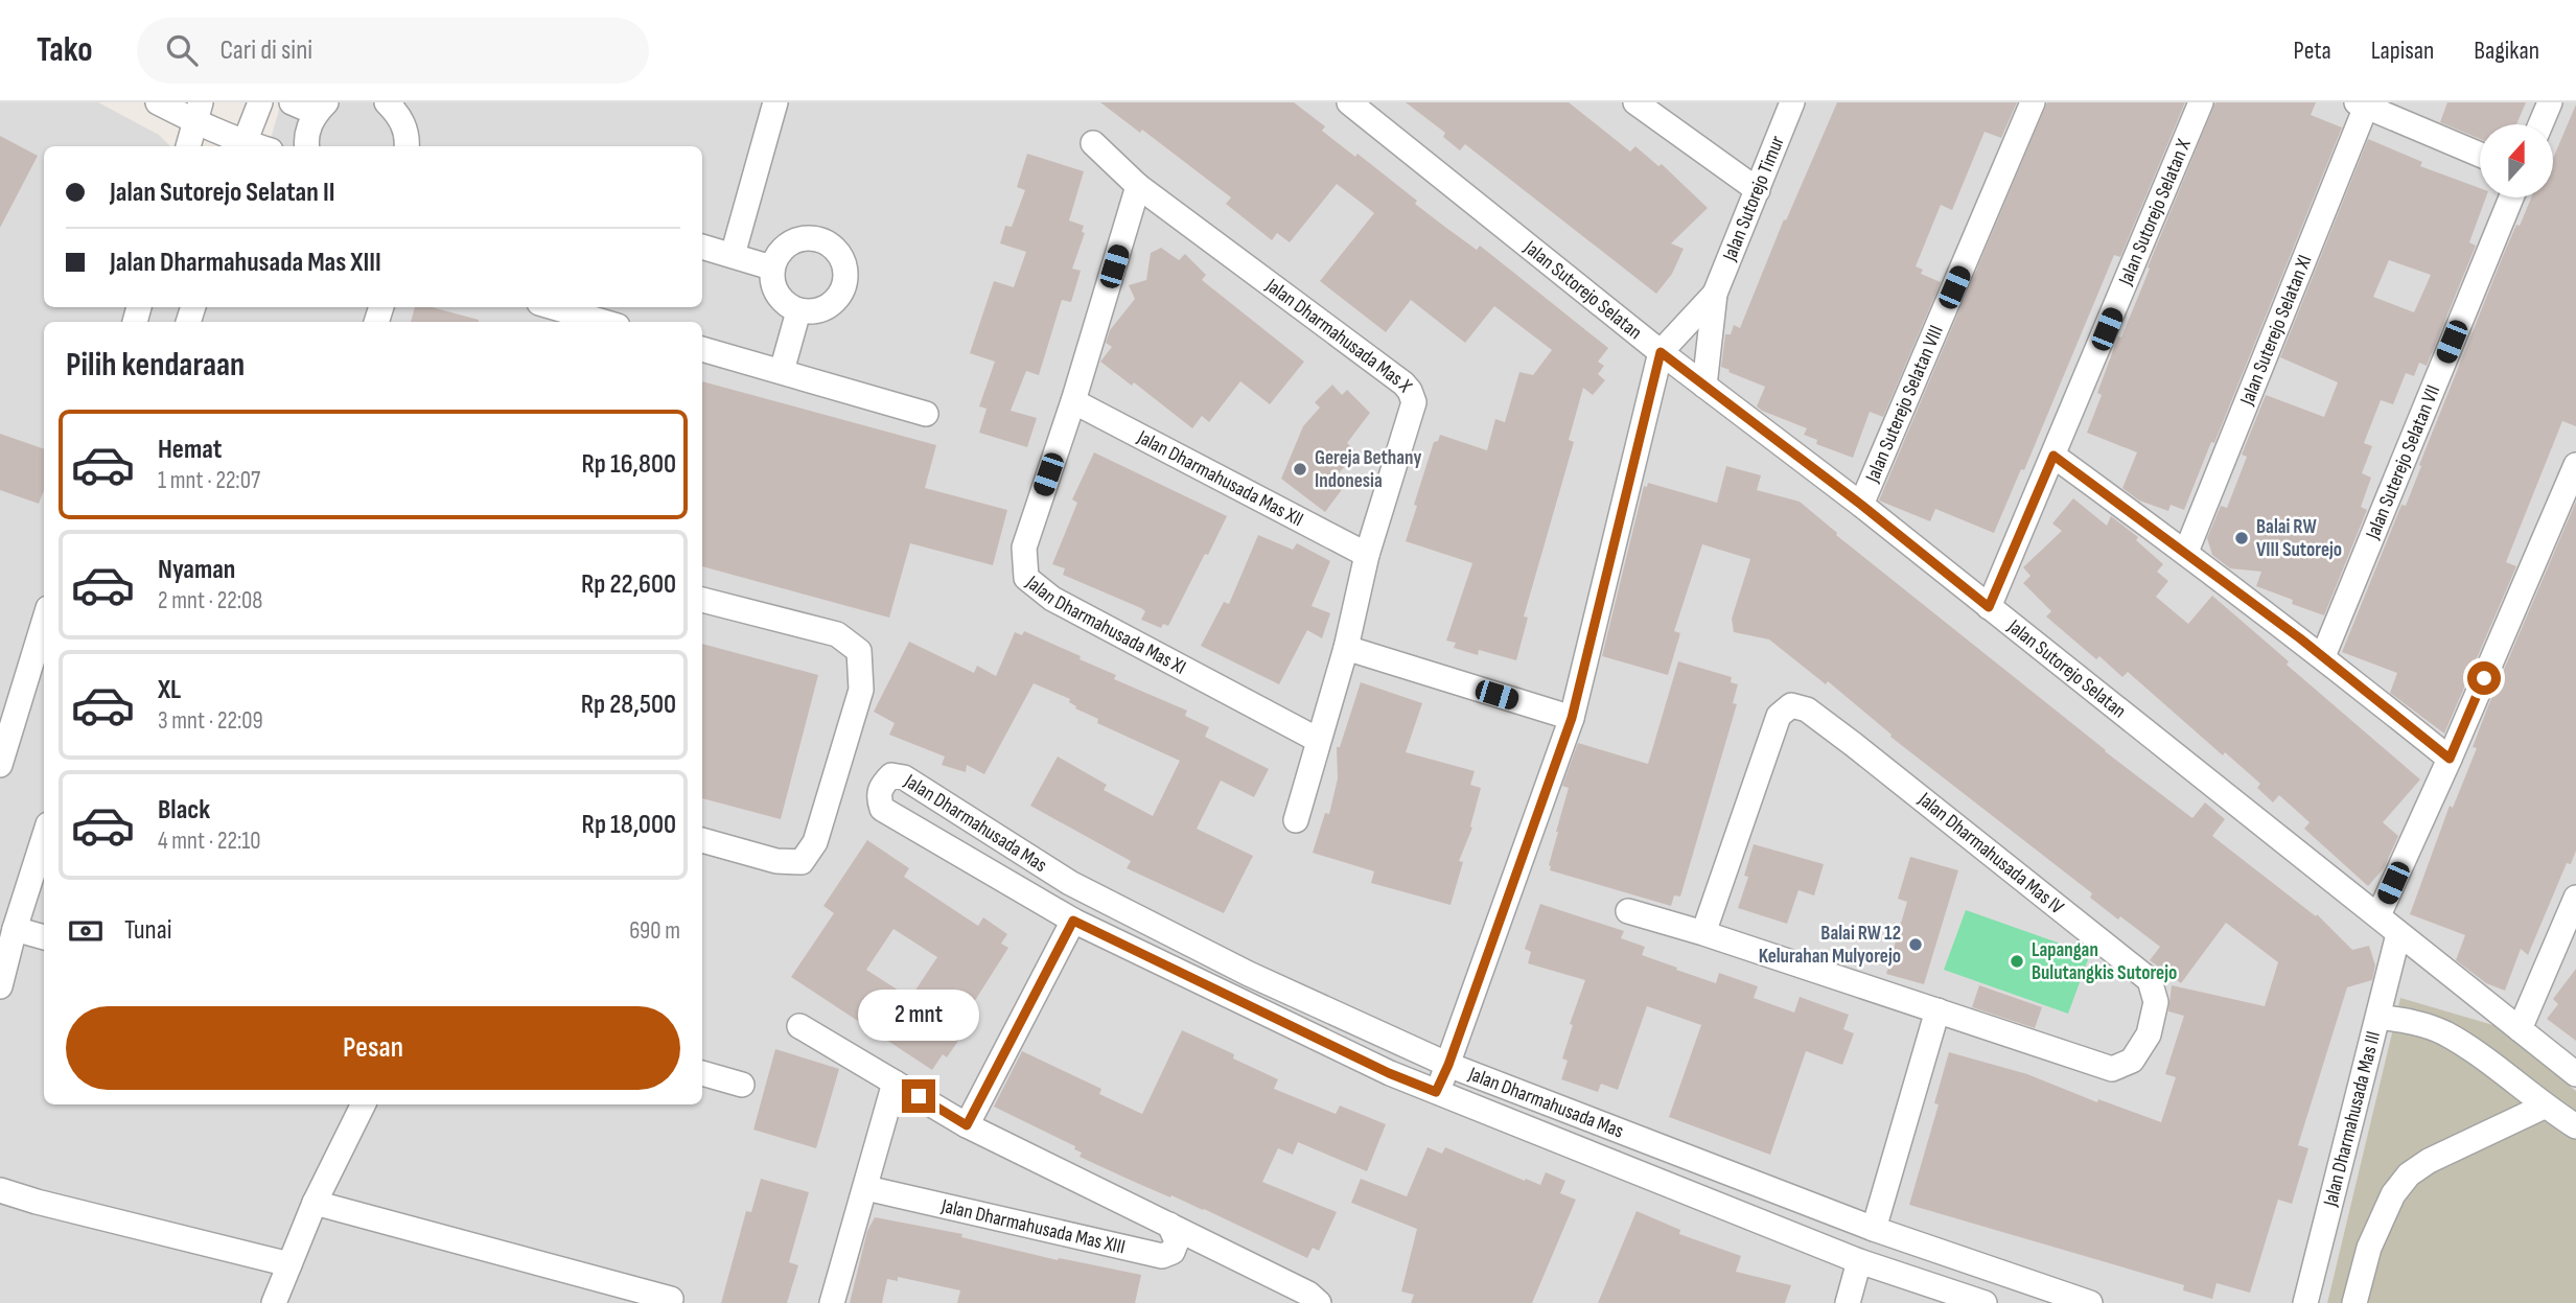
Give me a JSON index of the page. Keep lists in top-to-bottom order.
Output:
{
  "streets": {
    "street": [
      "Jalan Sutorejo Timur",
      "Jalan Sutorejo Selatan X",
      "Jalan Sutorejo Selatan",
      "Jalan Suterejo Selatan XI",
      "Jalan Dharmahusada Mas X",
      "Jalan Suterejo Selatan VIII",
      "Jalan Suterejo Selatan VII",
      "Jalan Dharmahusada Mas XII",
      "Jalan Dharmahusada Mas XI",
      "Jalan Dharmahusada Mas",
      "Jalan Dharmahusada Mas IV",
      "Jalan Dharmahusada Mas III",
      "Jalan Dharmahusada Mas XIII"
    ]
  },
  "crossings": [
    ["Jalan Sutorejo Timur", "Jalan Sutorejo Selatan"],
    ["Jalan Sutorejo Selatan X", "Jalan Sutorejo Selatan"],
    ["Jalan Sutorejo Selatan", "Jalan Suterejo Selatan VIII"],
    ["Jalan Sutorejo Selatan", "Jalan Dharmahusada Mas III"],
    ["Jalan Dharmahusada Mas X", "Jalan Dharmahusada Mas XII"],
    ["Jalan Dharmahusada Mas X", "Jalan Dharmahusada Mas XI"],
    ["Jalan Dharmahusada Mas XII", "Jalan Dharmahusada Mas XI"]
  ],
  "places": [
    "Gereja Bethany Indonesia",
    "Balai RW VIII Sutorejo",
    "Balai RW 12 Kelurahan Mulyorejo",
    "Lapangan Bulutangkis Sutorejo"
  ],
  "north": "top",
  "page": {
    "header": "Tako",
    "search": "Cari di sini",
    "nav": ["Peta", "Lapisan", "Bagikan"],
    "banner": ["Jalan Sutorejo Selatan II", "Jalan Dharmahusada Mas XIII"],
    "heading": "Pilih kendaraan",
    "list": [
      {
        "name": "Hemat",
        "note": "1 mnt · 22:07",
        "value": "Rp 16,800"
      },
      {
        "name": "Nyaman",
        "note": "2 mnt · 22:08",
        "value": "Rp 22,600"
      },
      {
        "name": "XL",
        "note": "3 mnt · 22:09",
        "value": "Rp 28,500"
      },
      {
        "name": "Black",
        "note": "4 mnt · 22:10",
        "value": "Rp 18,000"
      }
    ],
    "pay": ["Tunai", "690 m"],
    "bubble": "2 mnt",
    "buttons": "Pesan"
  }
}
